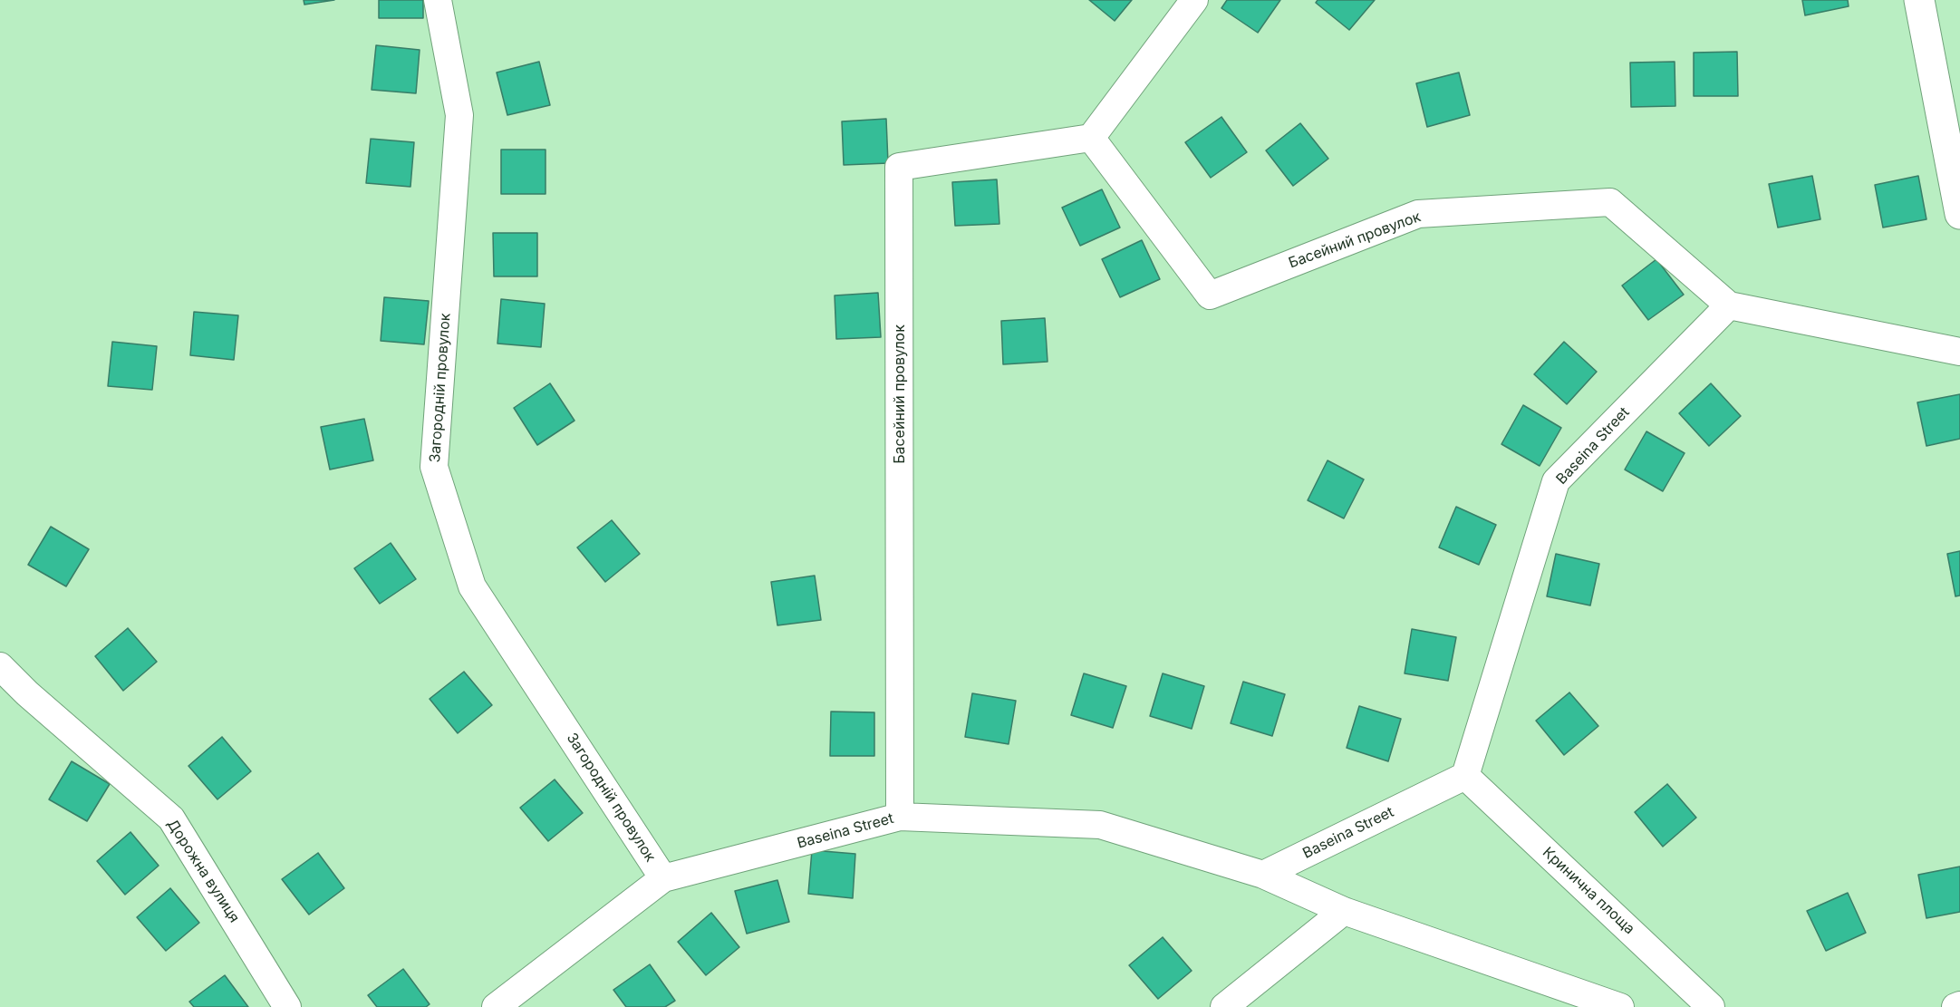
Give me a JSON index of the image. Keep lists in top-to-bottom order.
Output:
{
  "streets": {
    "street": [
      "Басейний провулок",
      "Загородній провулок",
      "Baseina Street",
      "Дорожна вулиця",
      "Кринична площа"
    ]
  },
  "crossings": [
    ["Басейний провулок", "Baseina Street"],
    ["Загородній провулок", "Baseina Street"],
    ["Baseina Street", "Кринична площа"]
  ]
}
